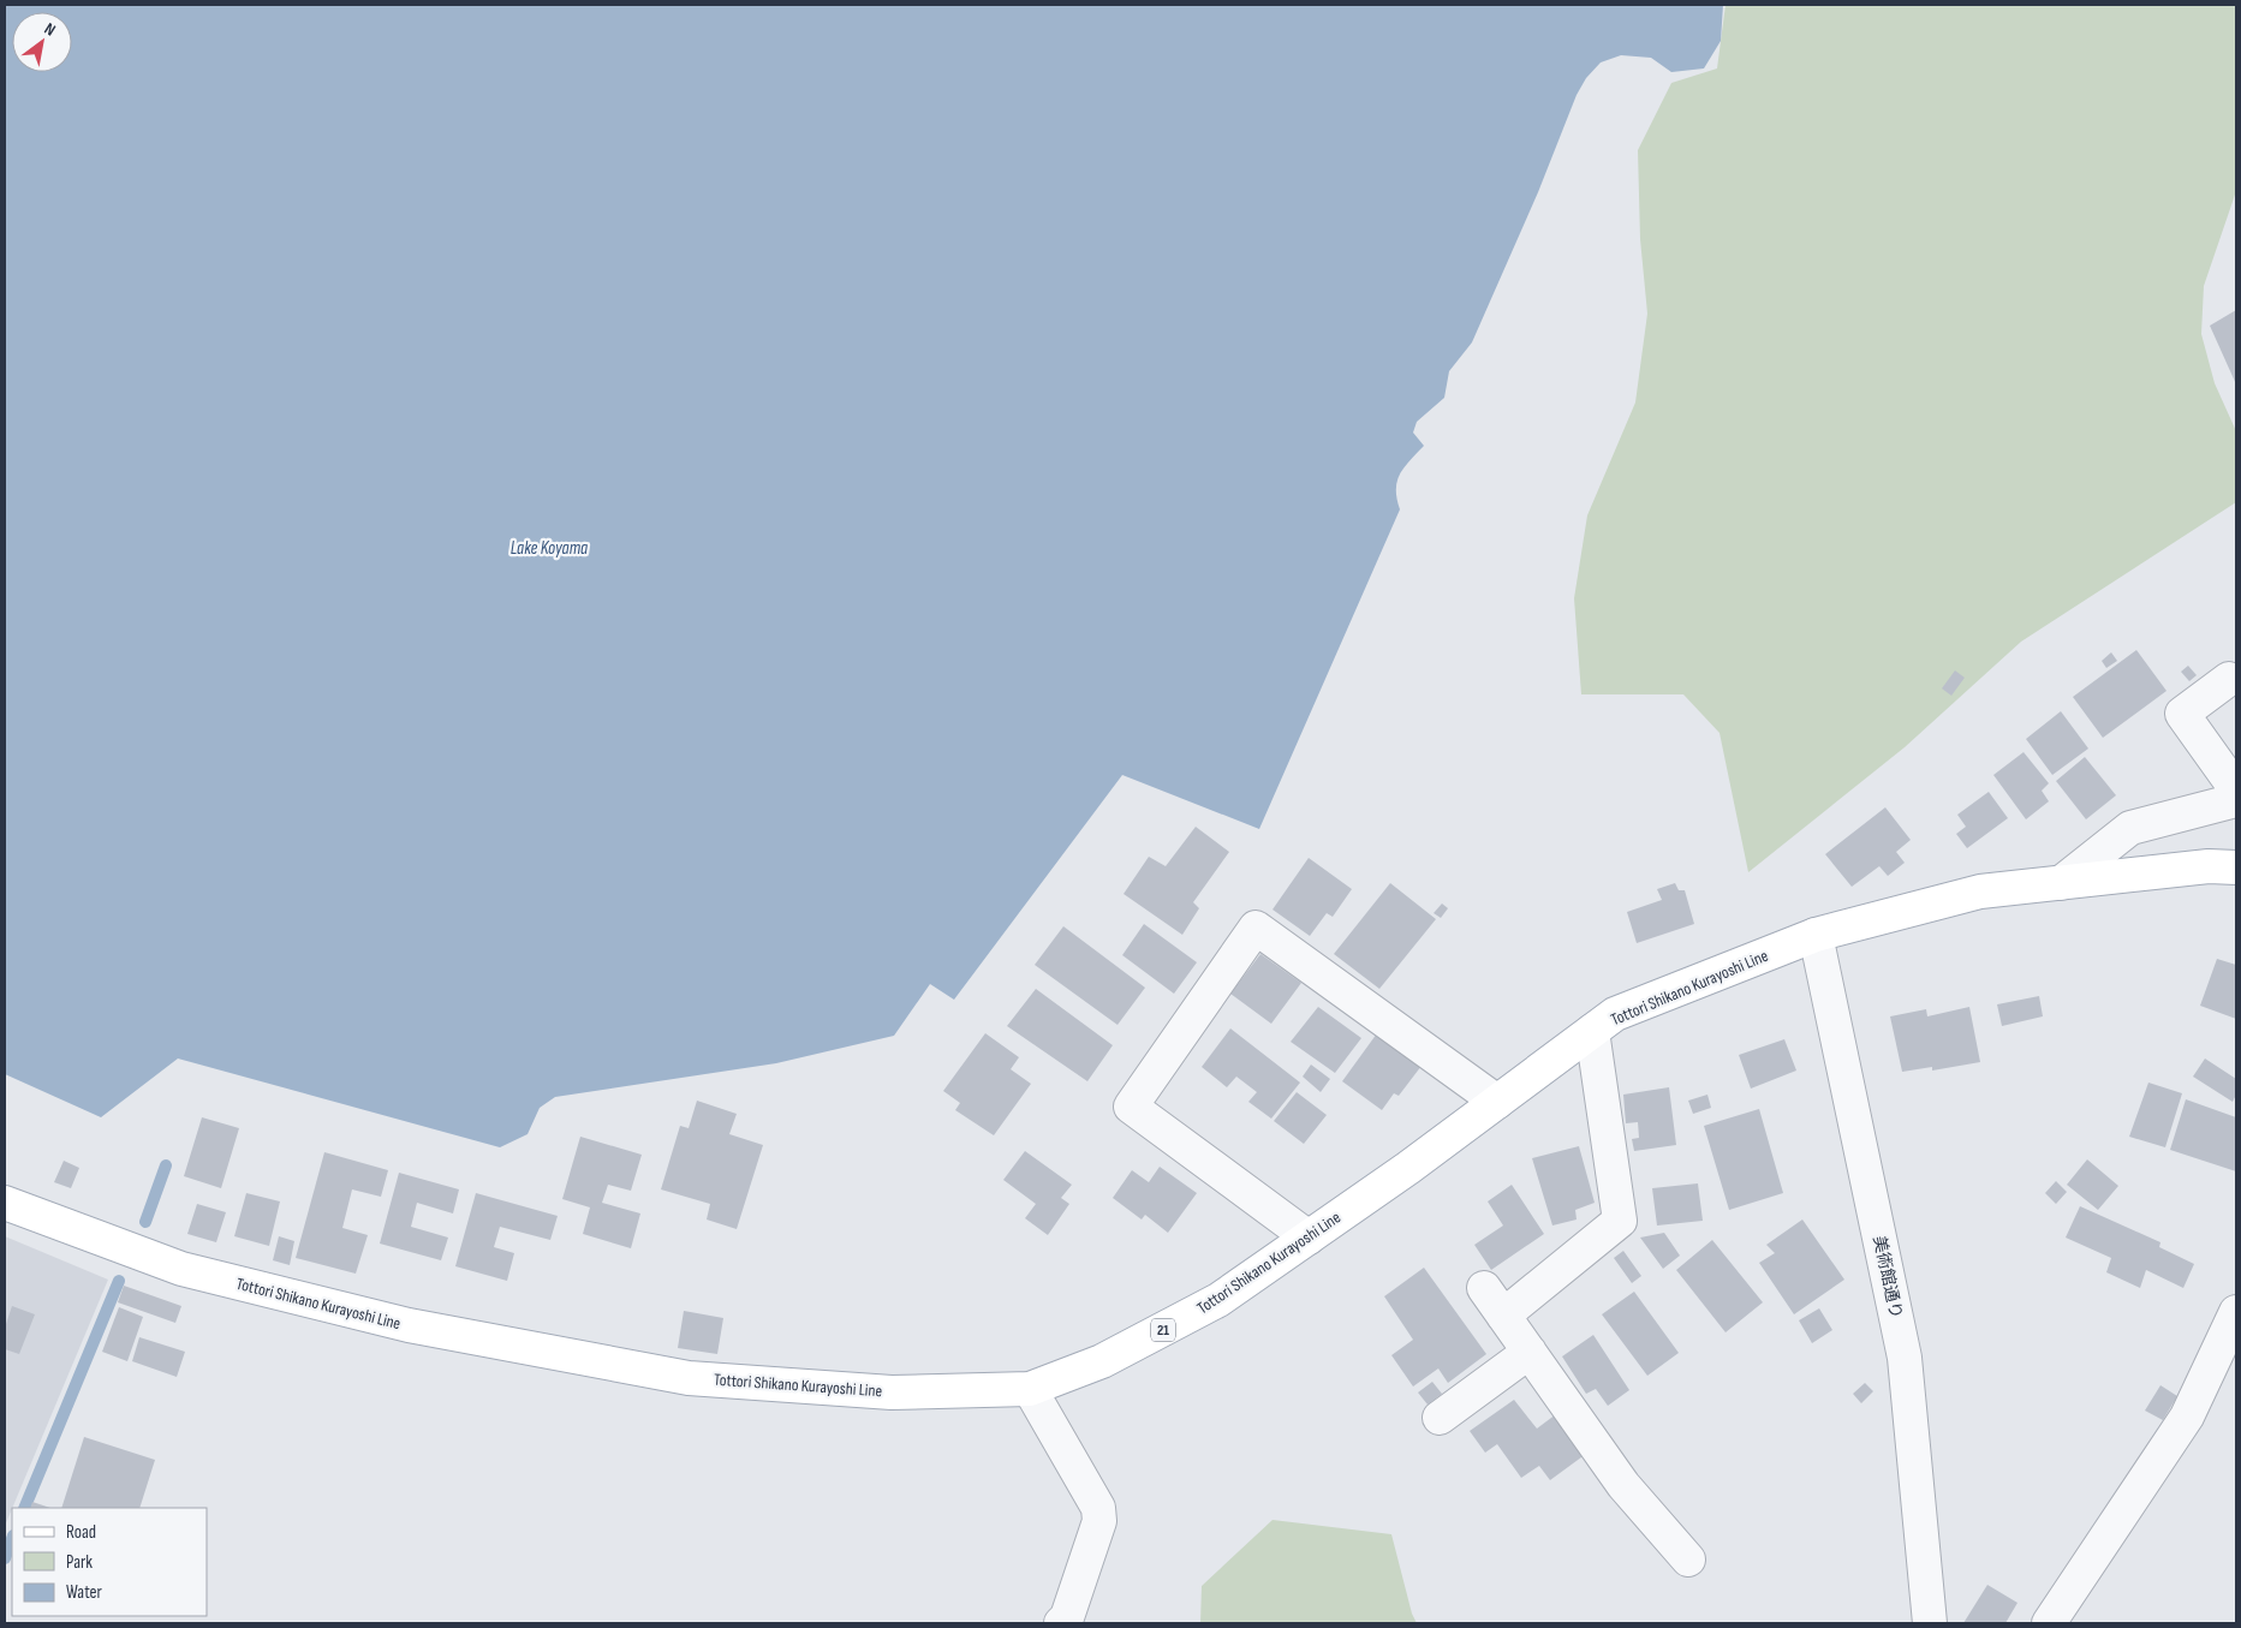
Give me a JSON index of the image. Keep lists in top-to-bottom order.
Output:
{
  "streets": {
    "main road": ["Tottori Shikano Kurayoshi Line", "21"],
    "street": ["美術館通り"]
  },
  "crossings": [
    ["Tottori Shikano Kurayoshi Line", "美術館通り"]
  ],
  "water": ["Lake Koyama"],
  "legend": ["Road", "Park", "Water"],
  "north": "top right"
}
